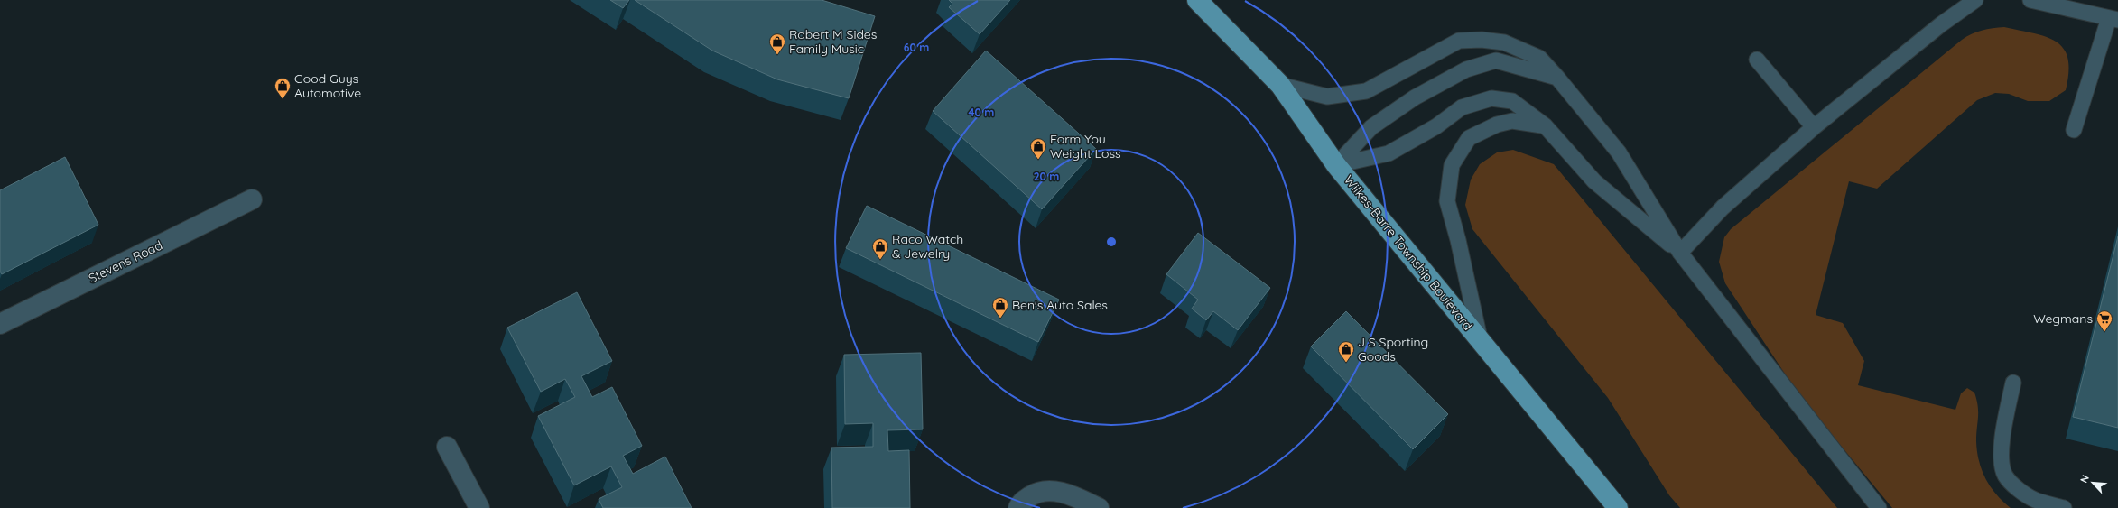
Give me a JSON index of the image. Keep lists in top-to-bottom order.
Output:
{
  "streets": {
    "main road": ["Wilkes-Barre Township Boulevard"],
    "street": ["Stevens Road"]
  },
  "places": {
    "shop": [
      "Robert M Sides Family Music",
      "Good Guys Automotive",
      "Form You Weight Loss",
      "Raco Watch & Jewelry",
      "Ben's Auto Sales",
      "J S Sporting Goods"
    ],
    "supermarket": ["Wegmans"]
  },
  "north": "top left",
  "rings": ["60 m", "40 m", "20 m"]
}
